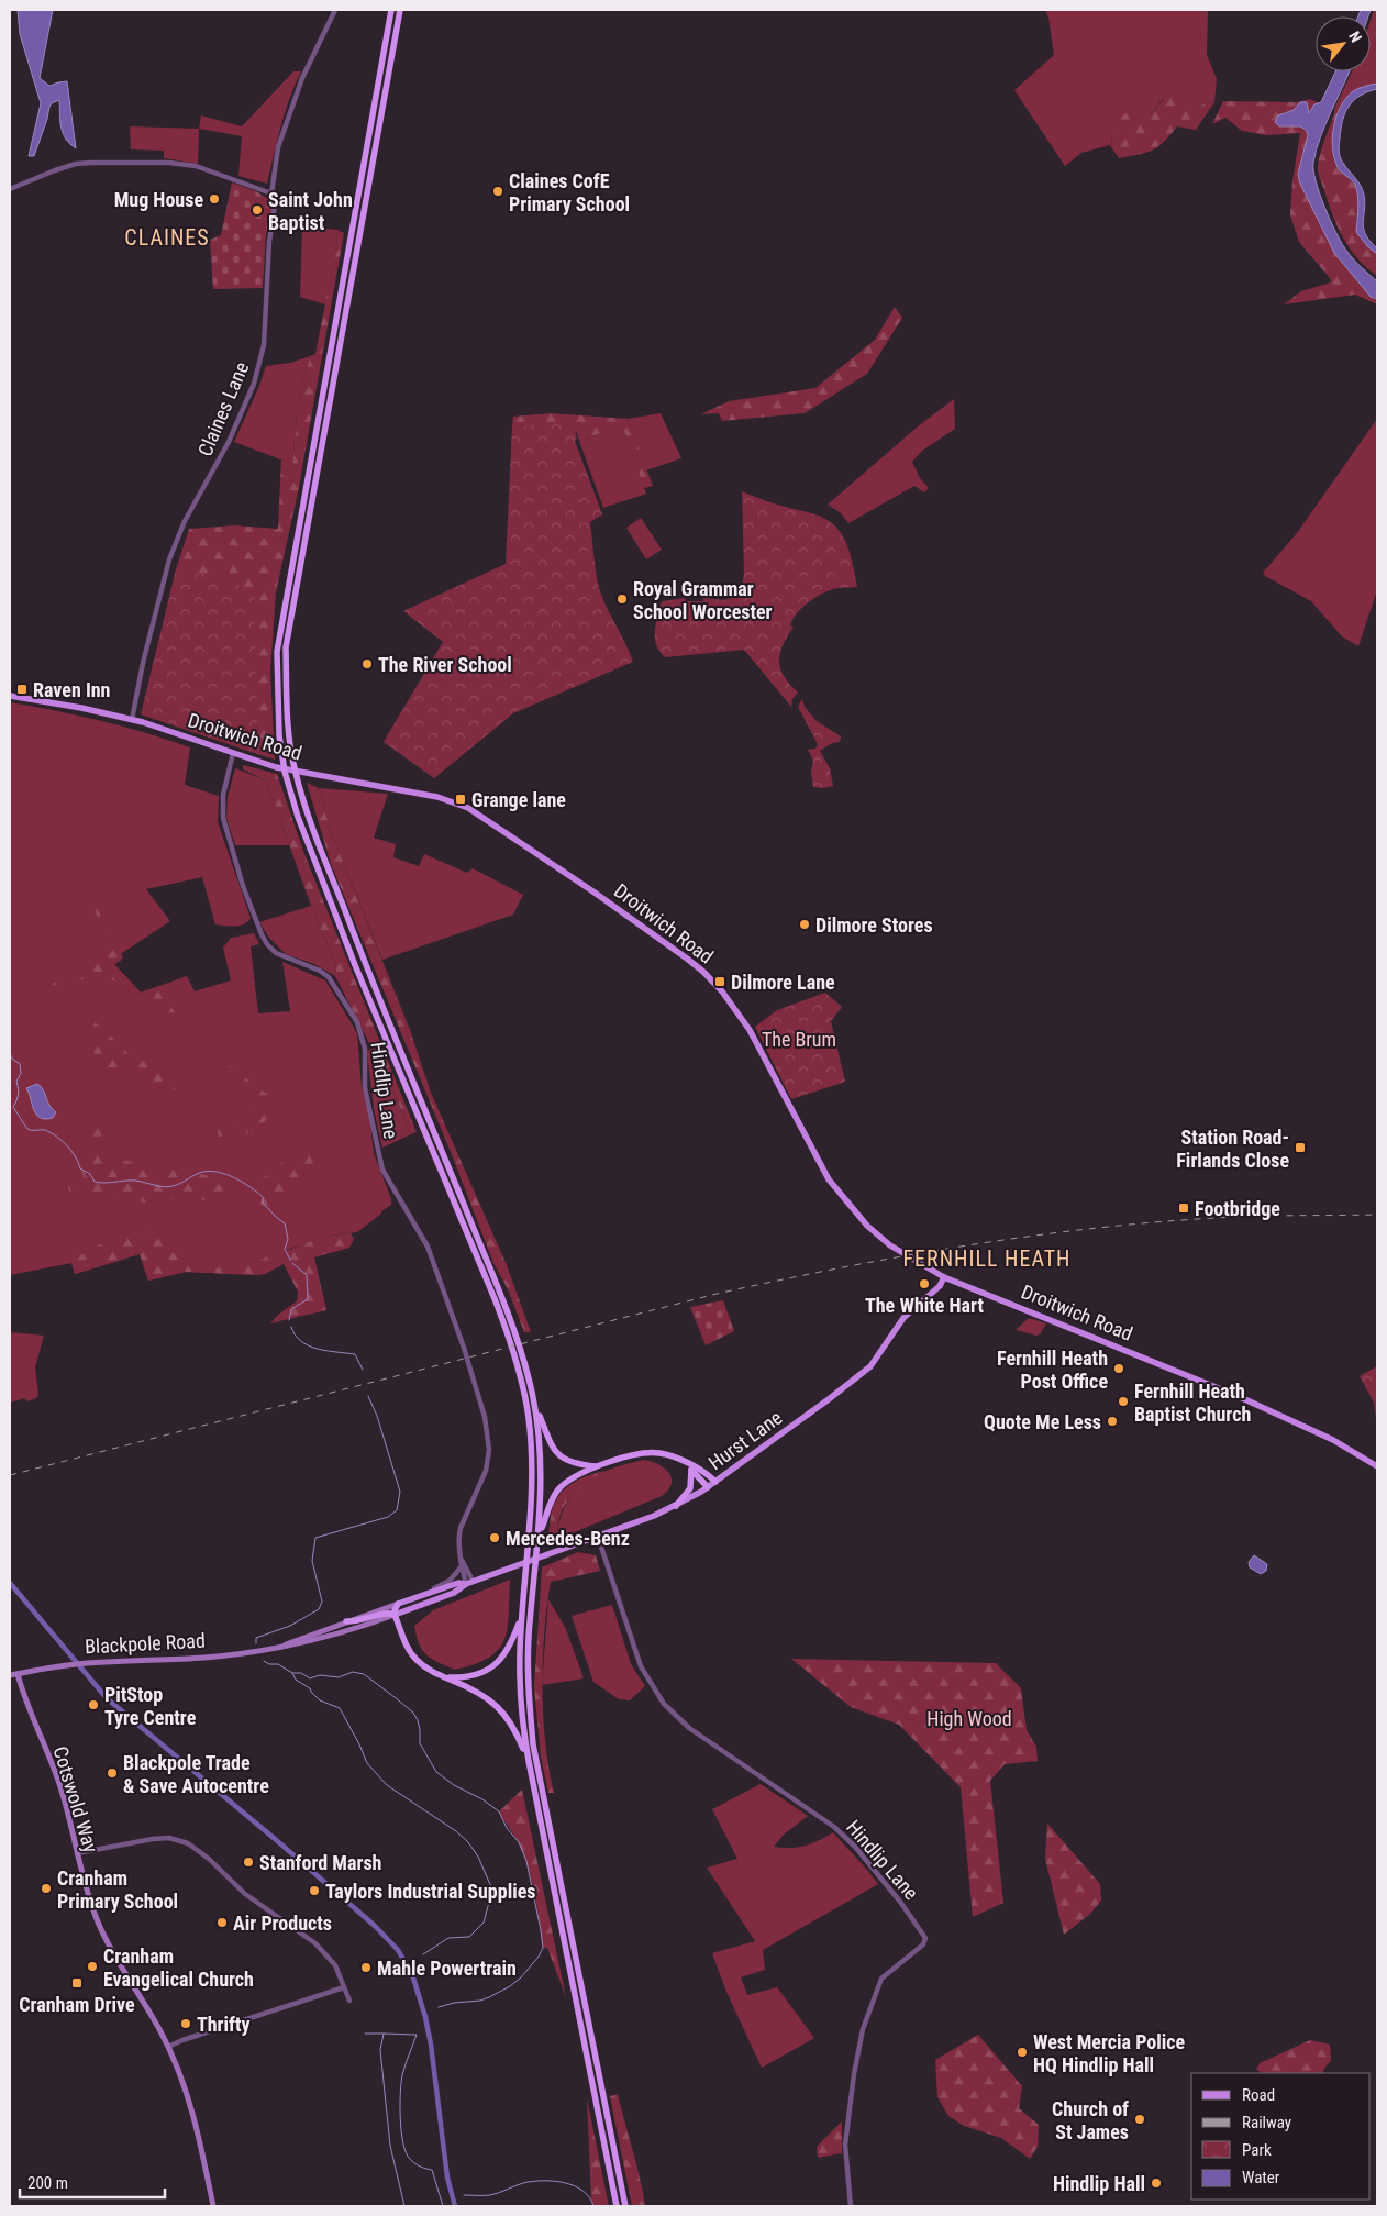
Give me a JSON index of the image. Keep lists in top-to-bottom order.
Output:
{
  "streets": {
    "main road": [
      "Droitwich Road",
      "Hurst Lane",
      "Blackpole Road",
      "Cotswold Way"
    ],
    "street": ["Claines Lane", "Hindlip Lane"]
  },
  "crossings": [
    ["Claines Lane", "Droitwich Road"],
    ["Droitwich Road", "Hindlip Lane"],
    ["Droitwich Road", "Hurst Lane"],
    ["Hindlip Lane", "Hurst Lane"],
    ["Hindlip Lane", "Blackpole Road"],
    ["Hurst Lane", "Blackpole Road"],
    ["Blackpole Road", "Cotswold Way"]
  ],
  "districts": ["CLAINES", "FERNHILL HEATH"],
  "parks": ["The Brum", "High Wood"],
  "places": {
    "other": [
      "Claines CofE Primary School",
      "Mug House",
      "Saint John Baptist",
      "Royal Grammar School Worcester",
      "The River School",
      "Dilmore Stores",
      "The White Hart",
      "Fernhill Heath Post Office",
      "Fernhill Heath Baptist Church",
      "Quote Me Less",
      "Mercedes-Benz",
      "PitStop Tyre Centre",
      "Blackpole Trade & Save Autocentre",
      "Stanford Marsh",
      "Cranham Primary School",
      "Taylors Industrial Supplies",
      "Air Products",
      "Cranham Evangelical Church",
      "Mahle Powertrain",
      "Thrifty",
      "West Mercia Police HQ Hindlip Hall",
      "Church of St James",
      "Hindlip Hall"
    ],
    "transit": [
      "Raven Inn",
      "Grange lane",
      "Dilmore Lane",
      "Station Road- Firlands Close",
      "Footbridge",
      "Cranham Drive"
    ]
  },
  "legend": [
    "Road",
    "Railway",
    "Park",
    "Water"
  ],
  "scale_bar": "200 m",
  "north": "top right"
}
